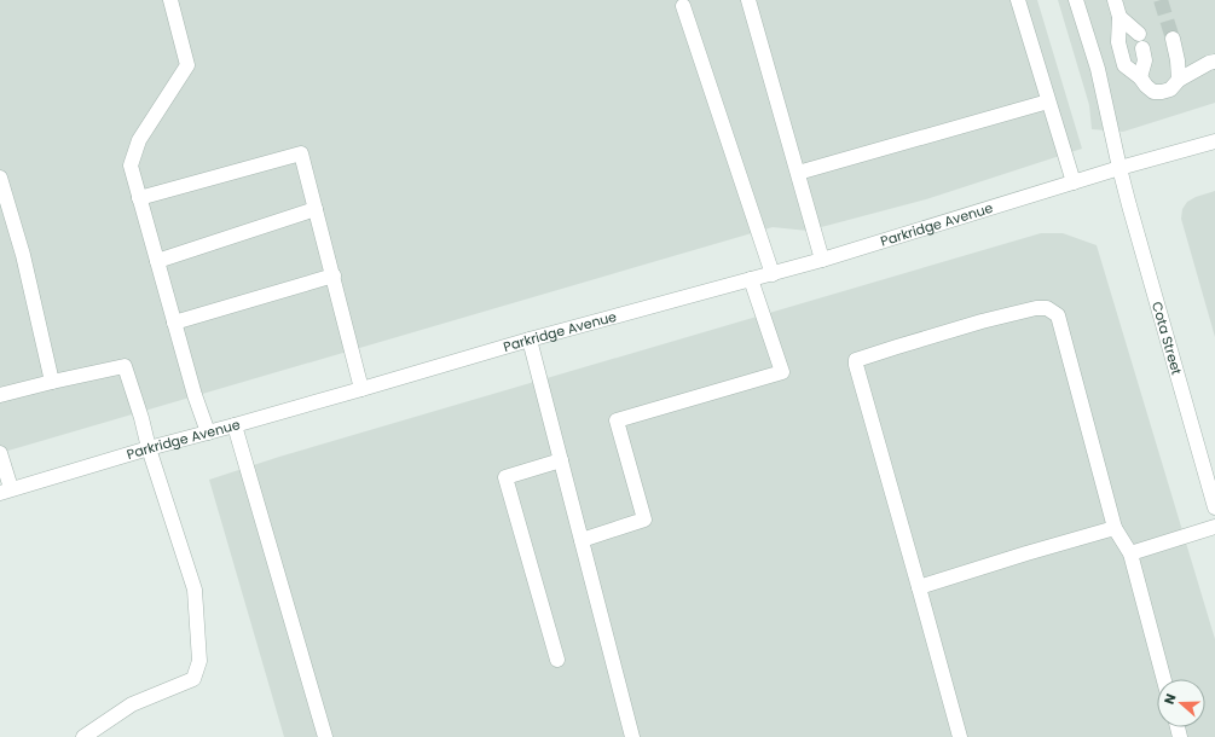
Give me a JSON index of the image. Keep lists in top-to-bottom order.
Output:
{
  "streets": {
    "street": ["Parkridge Avenue", "Cota Street"]
  },
  "crossings": [
    ["Parkridge Avenue", "Cota Street"]
  ],
  "north": "left"
}
